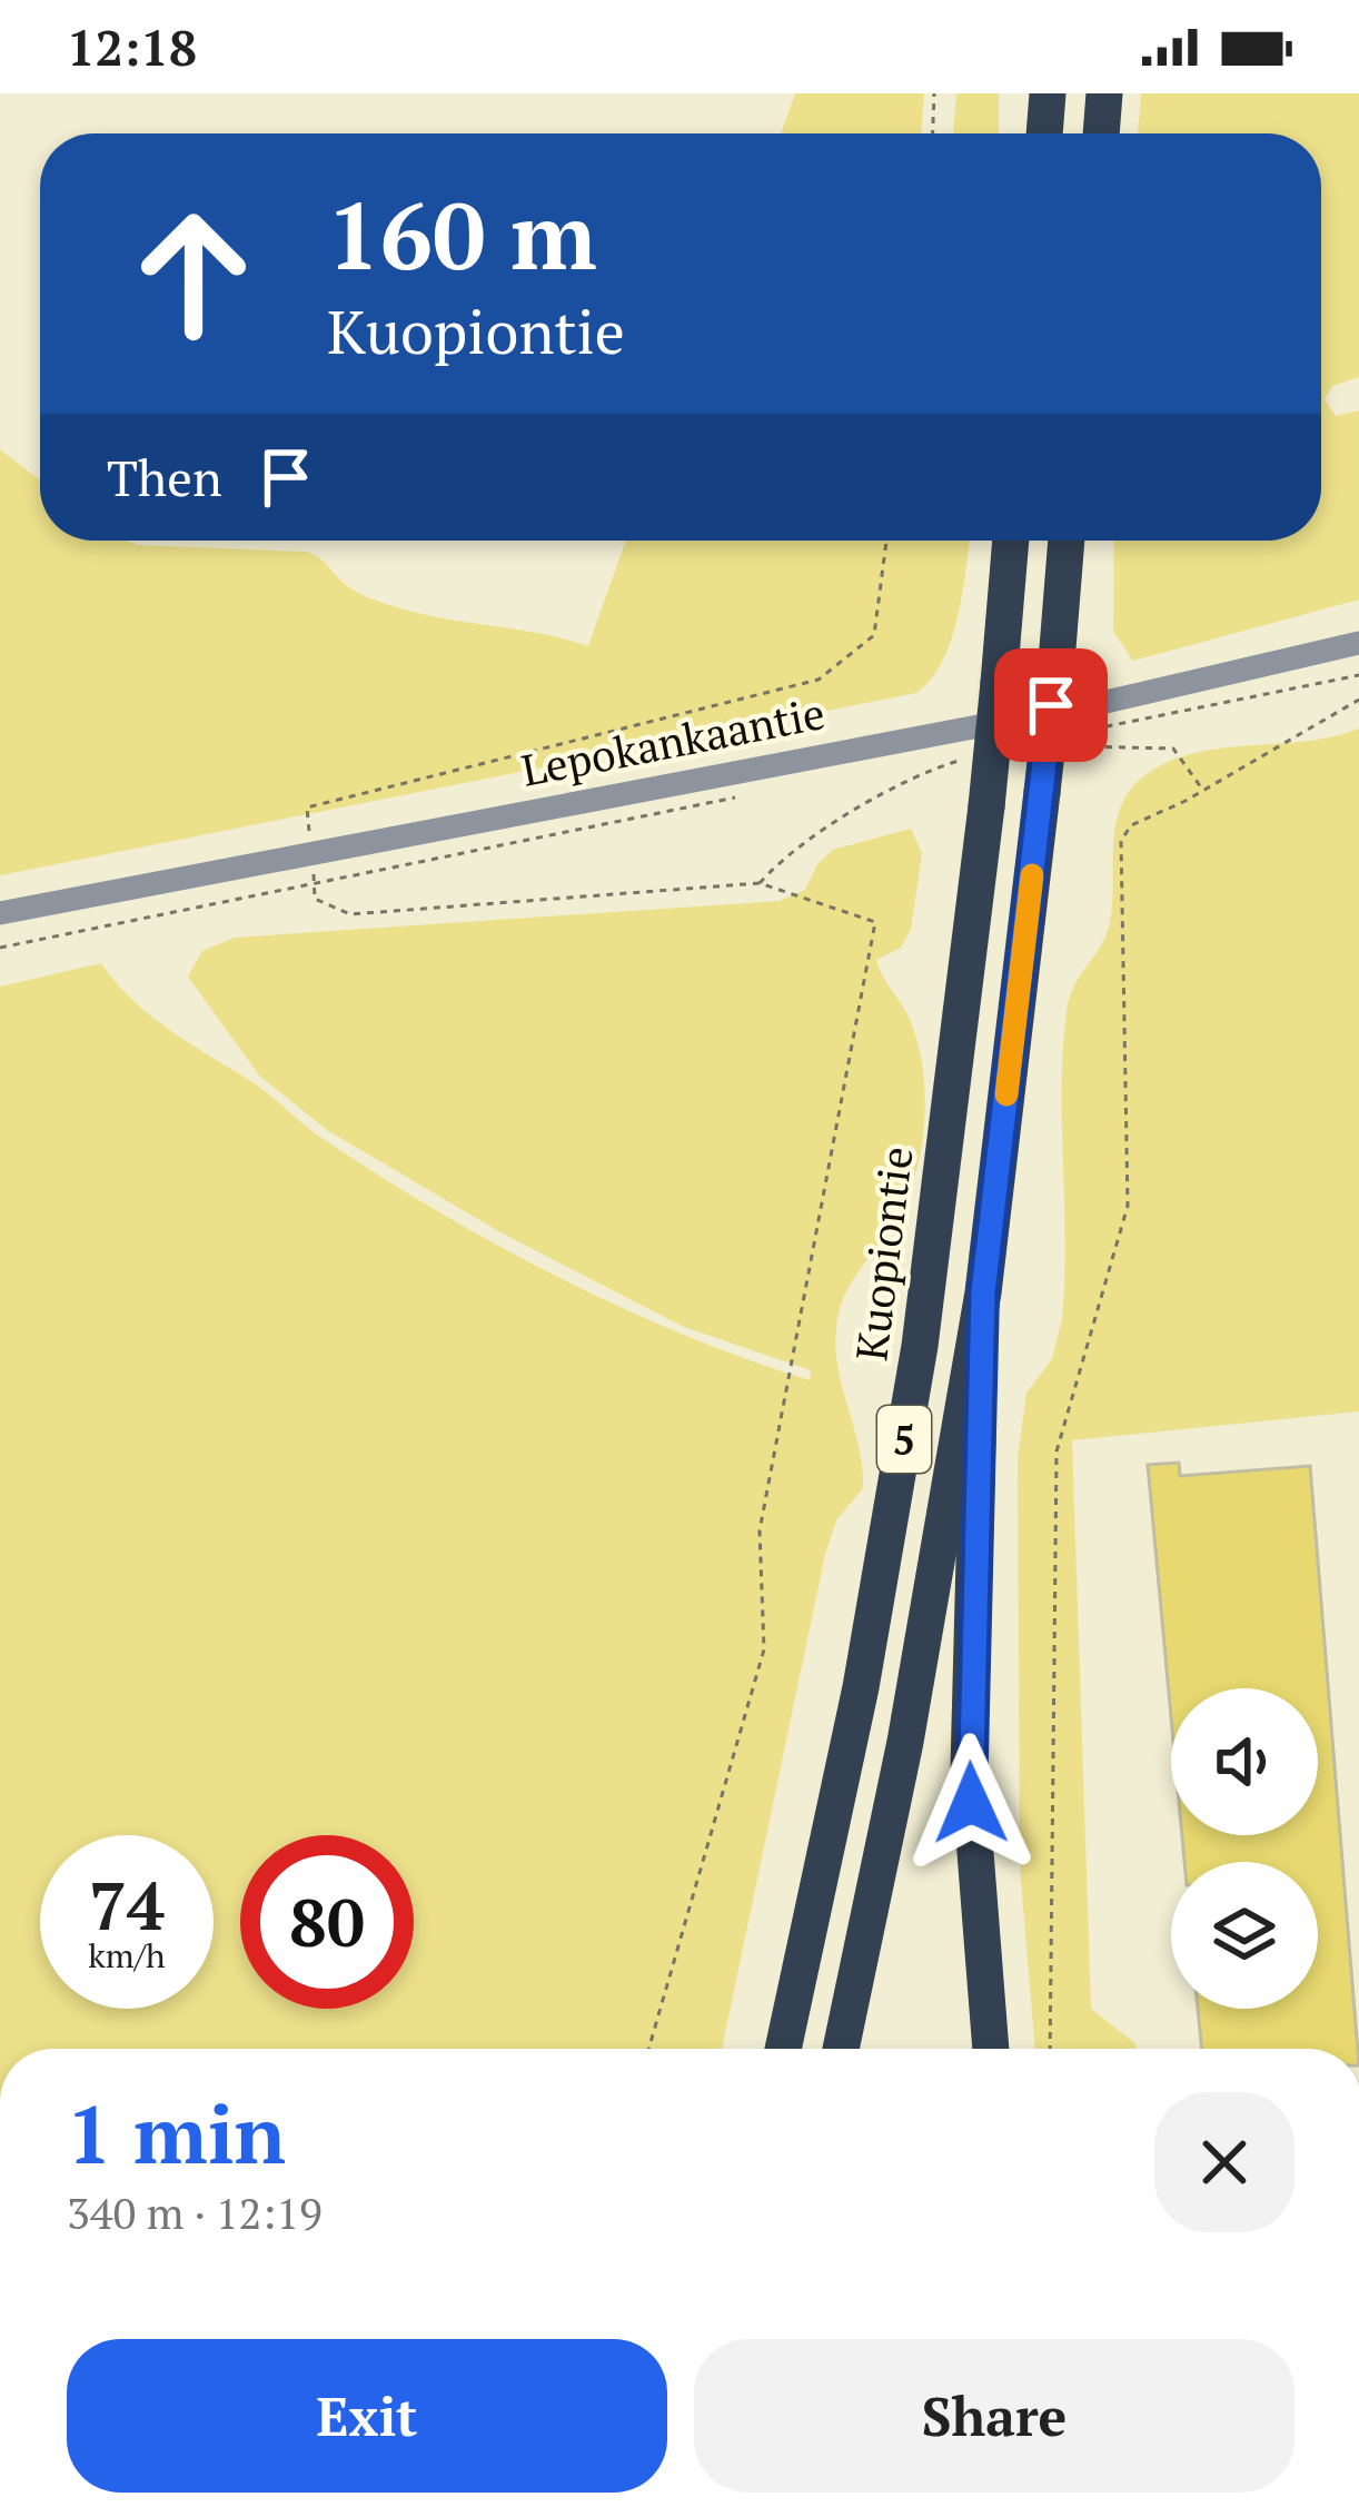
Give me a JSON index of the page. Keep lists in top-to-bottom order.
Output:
{
  "streets": {
    "highway": ["Kuopiontie", "5"],
    "street": ["Lepokankaantie"]
  },
  "page": {
    "status": "12:18",
    "turn": ["160 m", "Kuopiontie"],
    "then": "Then",
    "speed": "74 km/h",
    "limit": "80",
    "heading": ["1 min", "340 m · 12:19"],
    "buttons": ["Exit", "Share"]
  }
}
